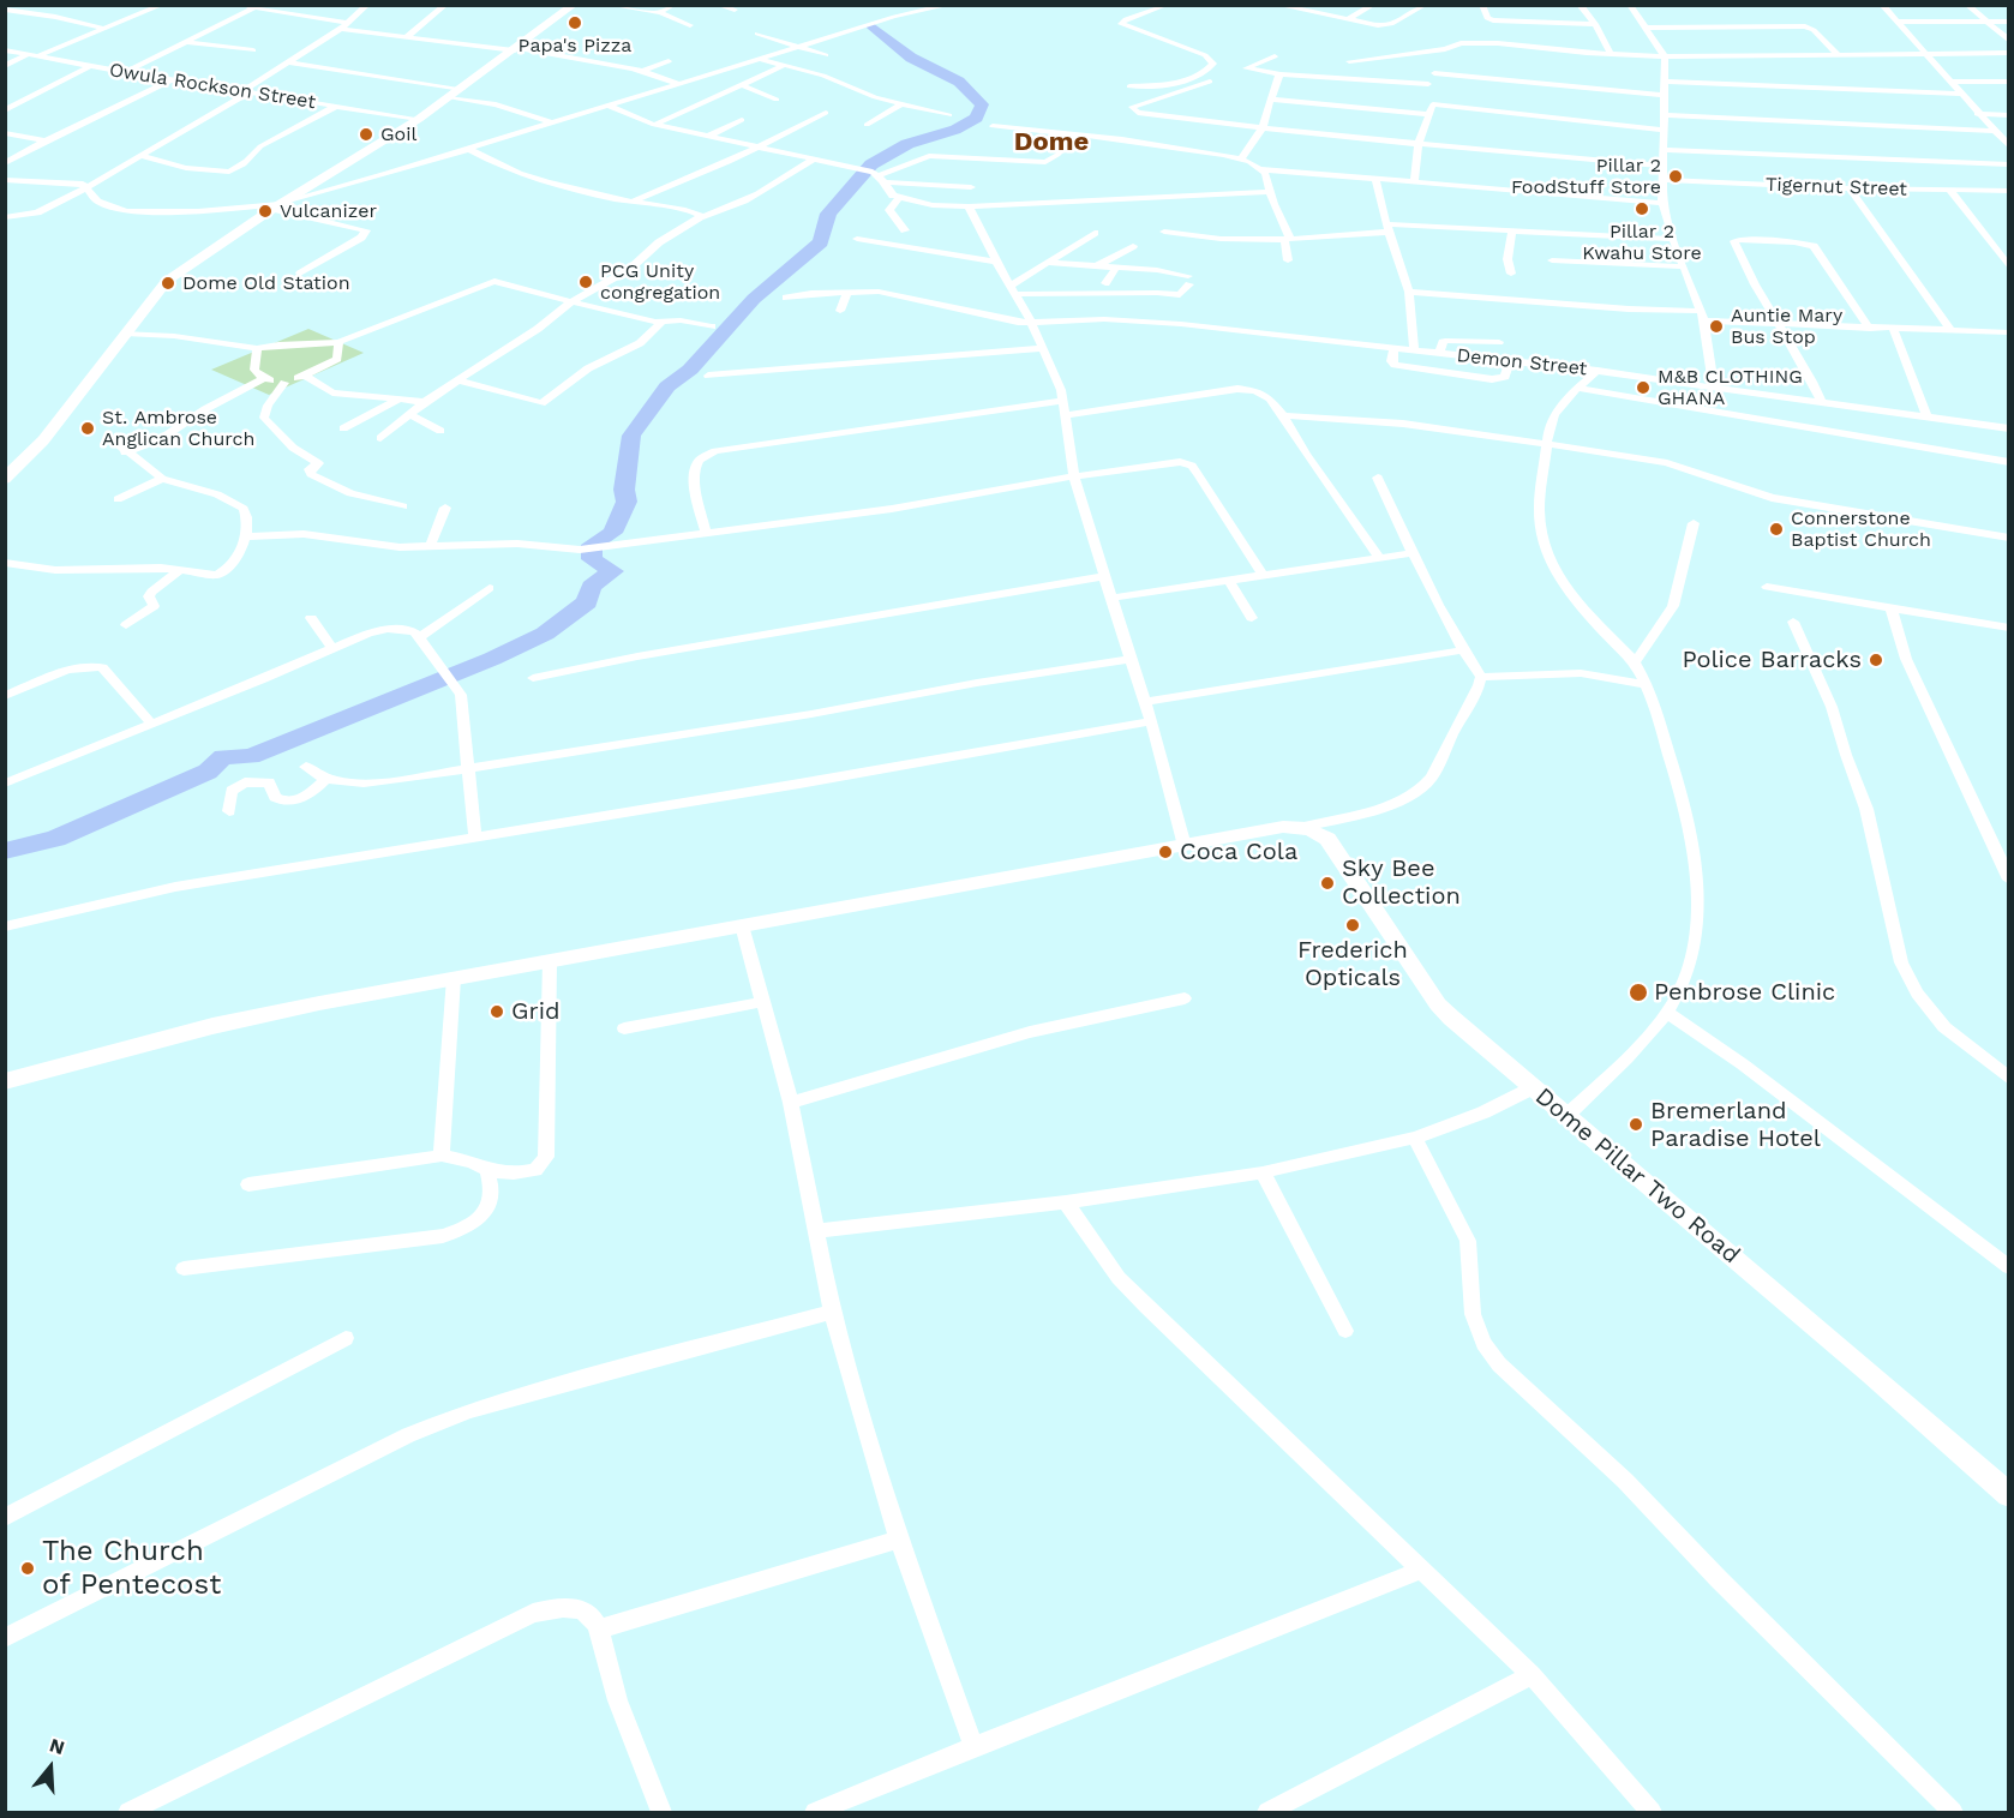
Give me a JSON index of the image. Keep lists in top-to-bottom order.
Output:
{
  "streets": {
    "street": [
      "Owula Rockson Street",
      "Tigernut Street",
      "Demon Street",
      "Dome Pillar Two Road"
    ]
  },
  "districts": ["Dome"],
  "places": [
    "Papa's Pizza",
    "Goil",
    "Pillar 2 FoodStuff Store",
    "Pillar 2 Kwahu Store",
    "Vulcanizer",
    "PCG Unity congregation",
    "Dome Old Station",
    "Auntie Mary Bus Stop",
    "M&B CLOTHING GHANA",
    "St. Ambrose Anglican Church",
    "Connerstone Baptist Church",
    "Police Barracks",
    "Coca Cola",
    "Sky Bee Collection",
    "Frederich Opticals",
    "Penbrose Clinic",
    "Grid",
    "Bremerland Paradise Hotel",
    "The Church of Pentecost"
  ],
  "north": "top"
}
